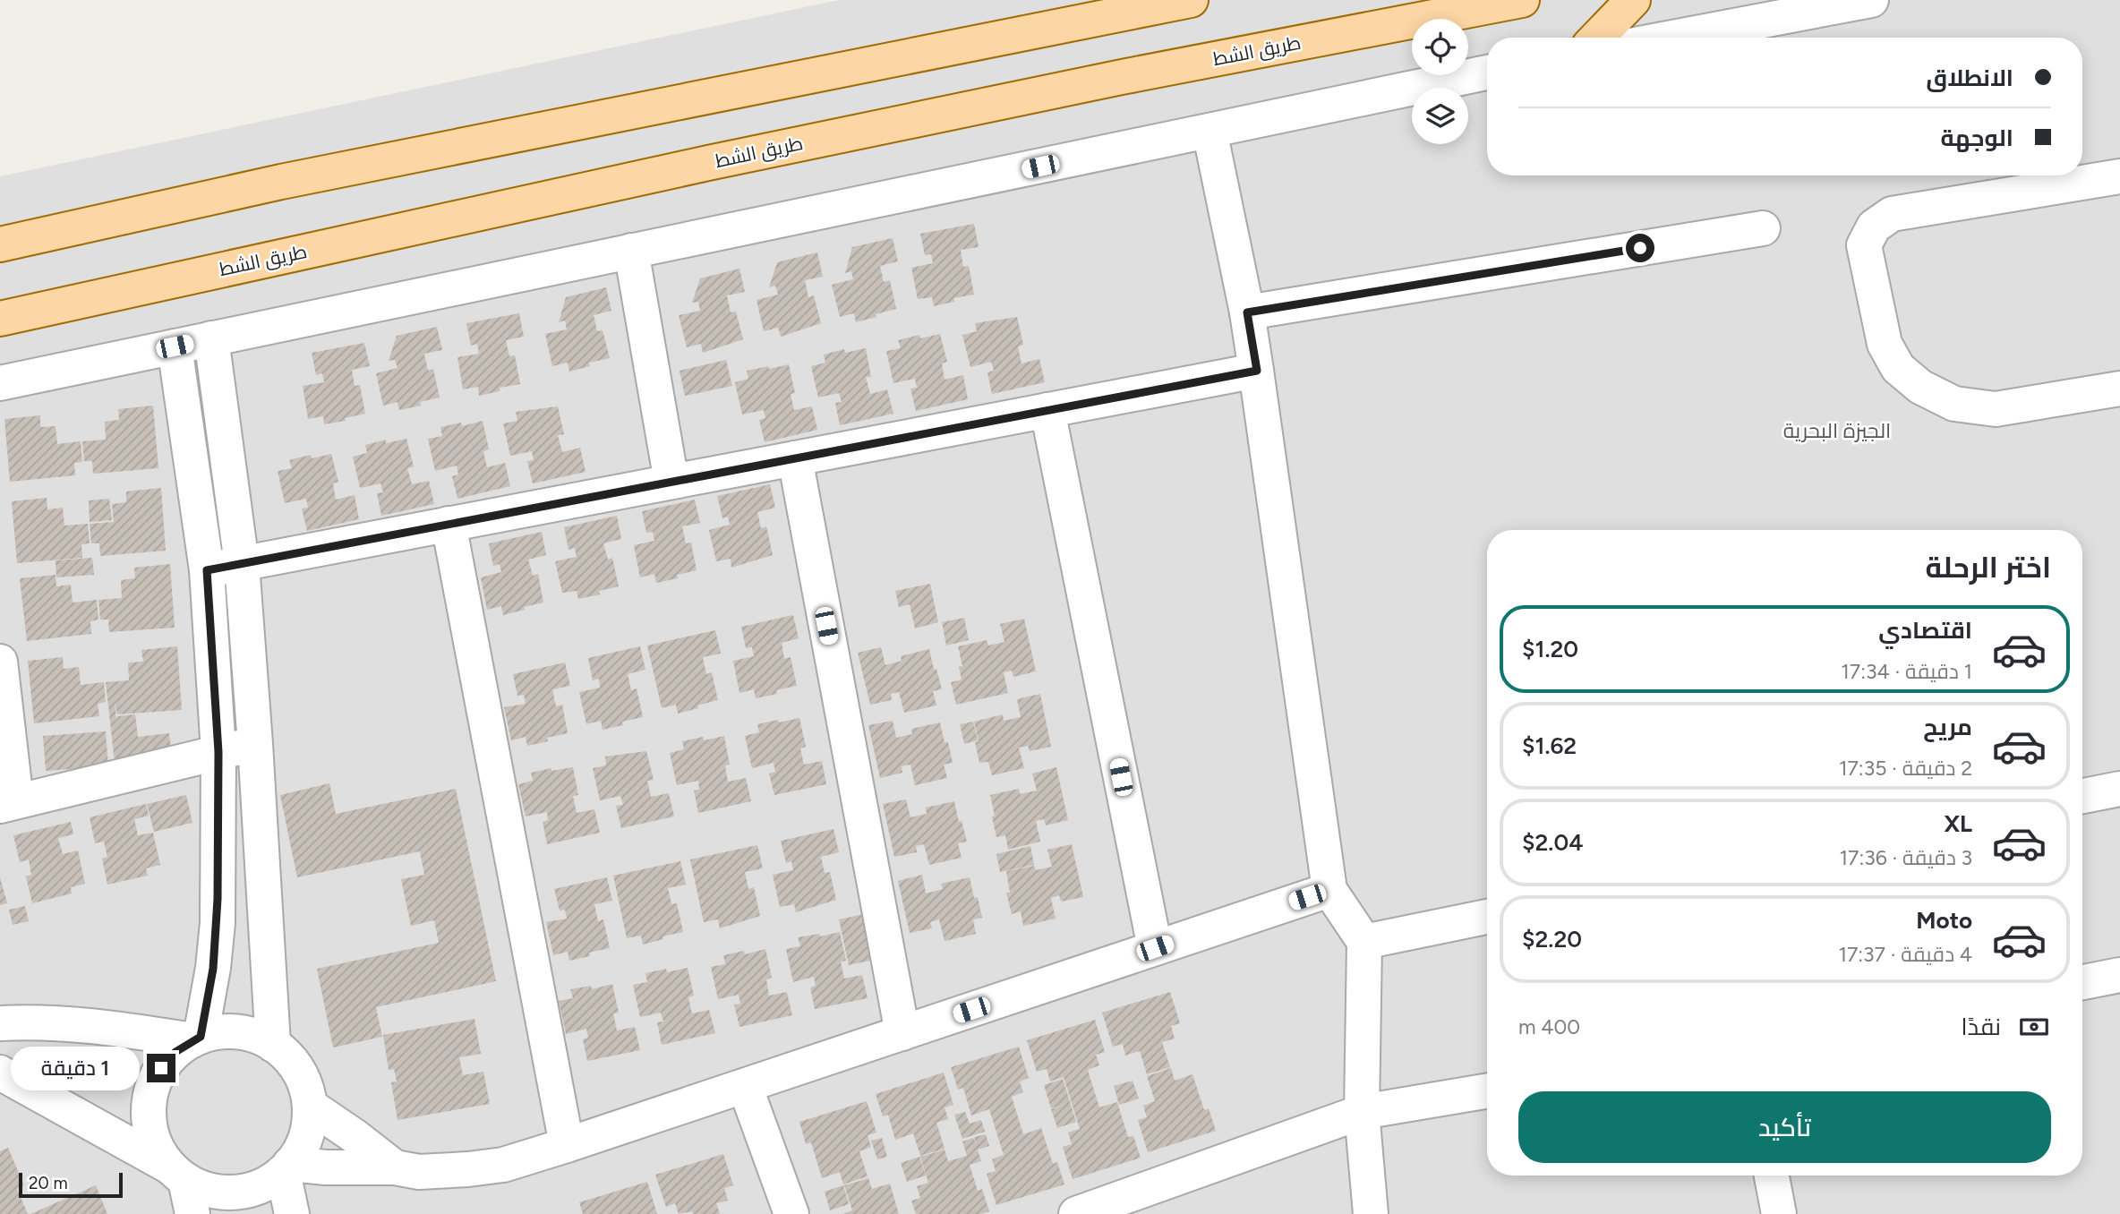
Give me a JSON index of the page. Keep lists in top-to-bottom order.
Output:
{
  "streets": {
    "main road": ["طريق الشط"]
  },
  "districts": ["الجيزة البحرية"],
  "scale_bar": "20 m",
  "page": {
    "banner": ["الانطلاق", "الوجهة"],
    "heading": "اختر الرحلة",
    "list": [
      {
        "name": "اقتصادي",
        "note": "1 دقيقة · 17:34",
        "value": "$1.20"
      },
      {
        "name": "مريح",
        "note": "2 دقيقة · 17:35",
        "value": "$1.62"
      },
      {
        "name": "XL",
        "note": "3 دقيقة · 17:36",
        "value": "$2.04"
      },
      {
        "name": "Moto",
        "note": "4 دقيقة · 17:37",
        "value": "$2.20"
      }
    ],
    "pay": ["نقدًا", "400 m"],
    "bubble": "1 دقيقة",
    "buttons": "تأكيد",
    "scale": "20 m"
  }
}
